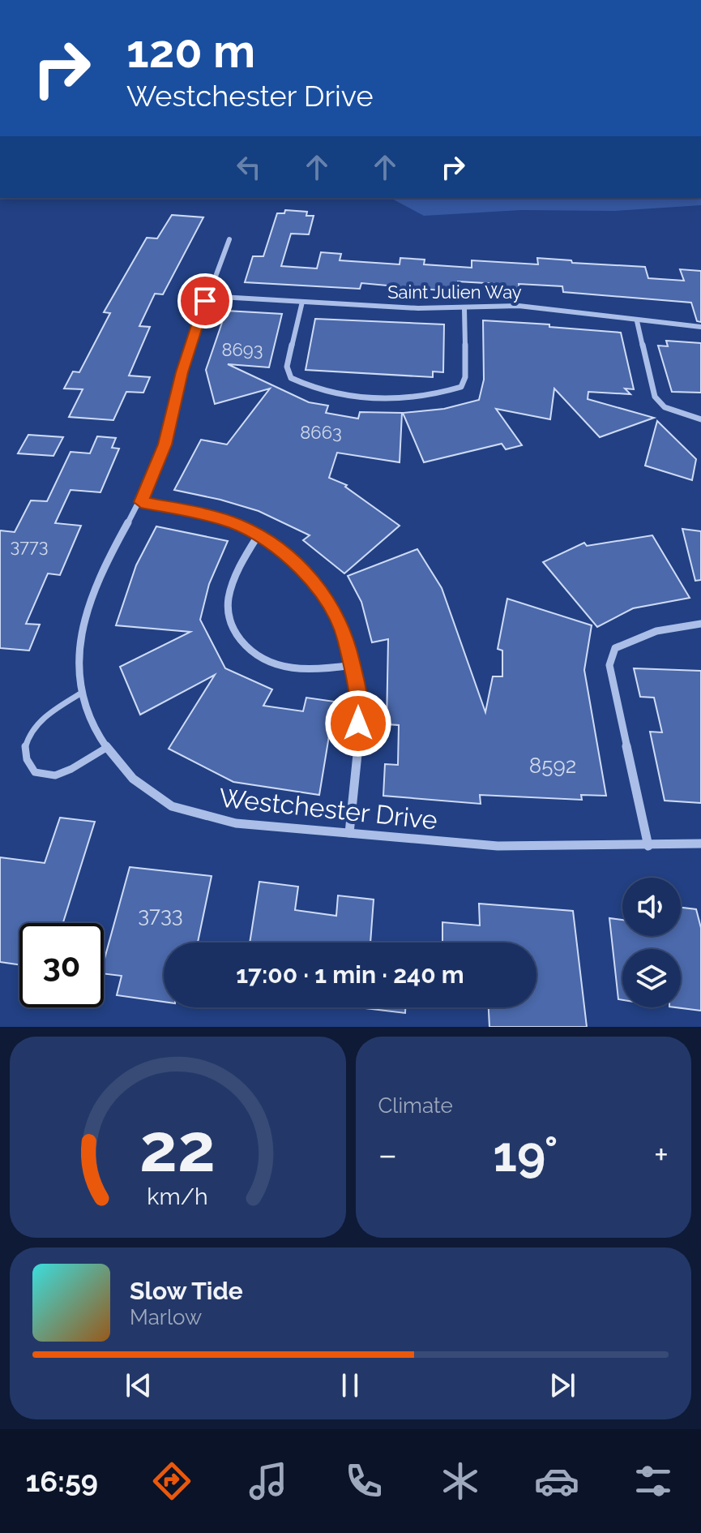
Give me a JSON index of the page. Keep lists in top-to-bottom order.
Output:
{
  "streets": {
    "street": ["Saint Julien Way", "Westchester Drive"]
  },
  "crossings": [
    ["Saint Julien Way", "Westchester Drive"]
  ],
  "house_numbers": [
    "8693",
    "8663",
    "3773",
    "8592",
    "3733"
  ],
  "page": {
    "turn": ["120 m", "Westchester Drive"],
    "limit": "30",
    "trip": "17:00 · 1 min · 240 m",
    "tile": "Climate",
    "heat": ["−", "19°", "+"],
    "song": ["Slow Tide", "Marlow"],
    "tabs": "16:59",
    "gauge": ["22", "km/h"]
  }
}
